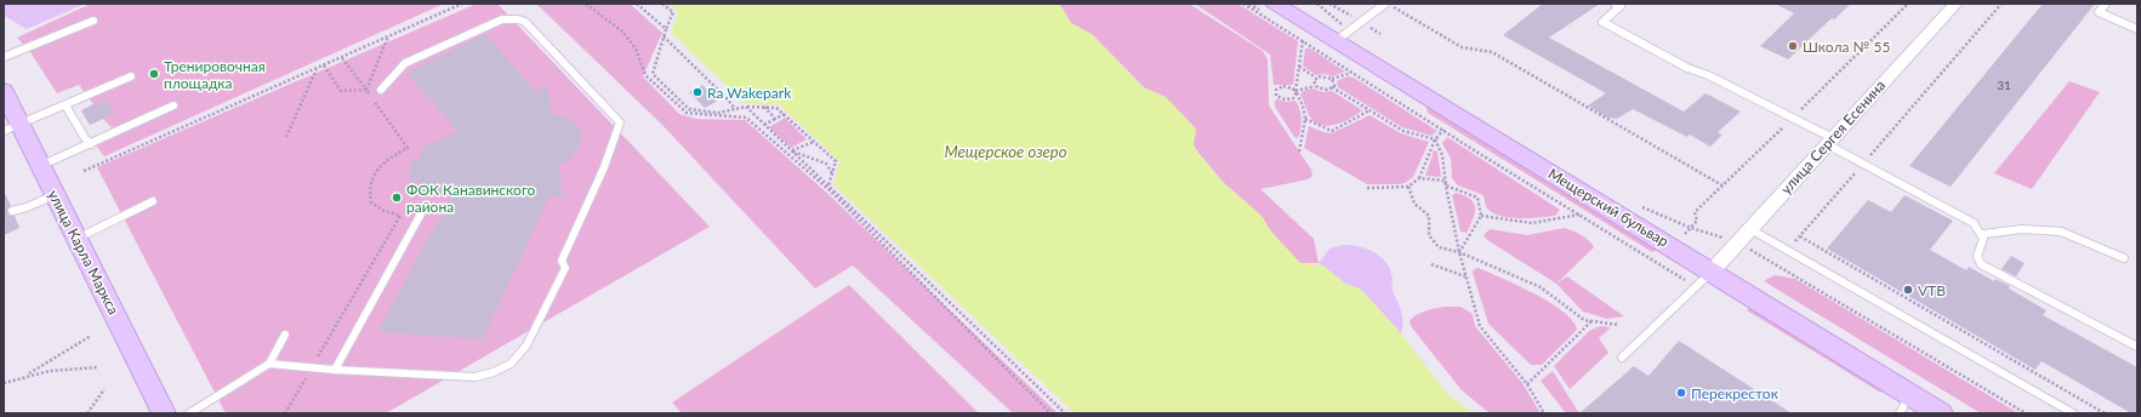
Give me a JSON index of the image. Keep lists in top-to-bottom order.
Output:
{
  "streets": {
    "main road": ["Мещерский бульвар", "улица Карла Маркса"],
    "street": ["улица Сергея Есенина"]
  },
  "crossings": [
    ["улица Сергея Есенина", "Мещерский бульвар"]
  ],
  "water": ["Мещерское озеро"],
  "places": [
    "Школа № 55",
    "Тренировочная площадка",
    "Ra Wakepark",
    "ФОК Канавинского района",
    "VTB",
    "Перекресток"
  ],
  "house_numbers": ["31"]
}
